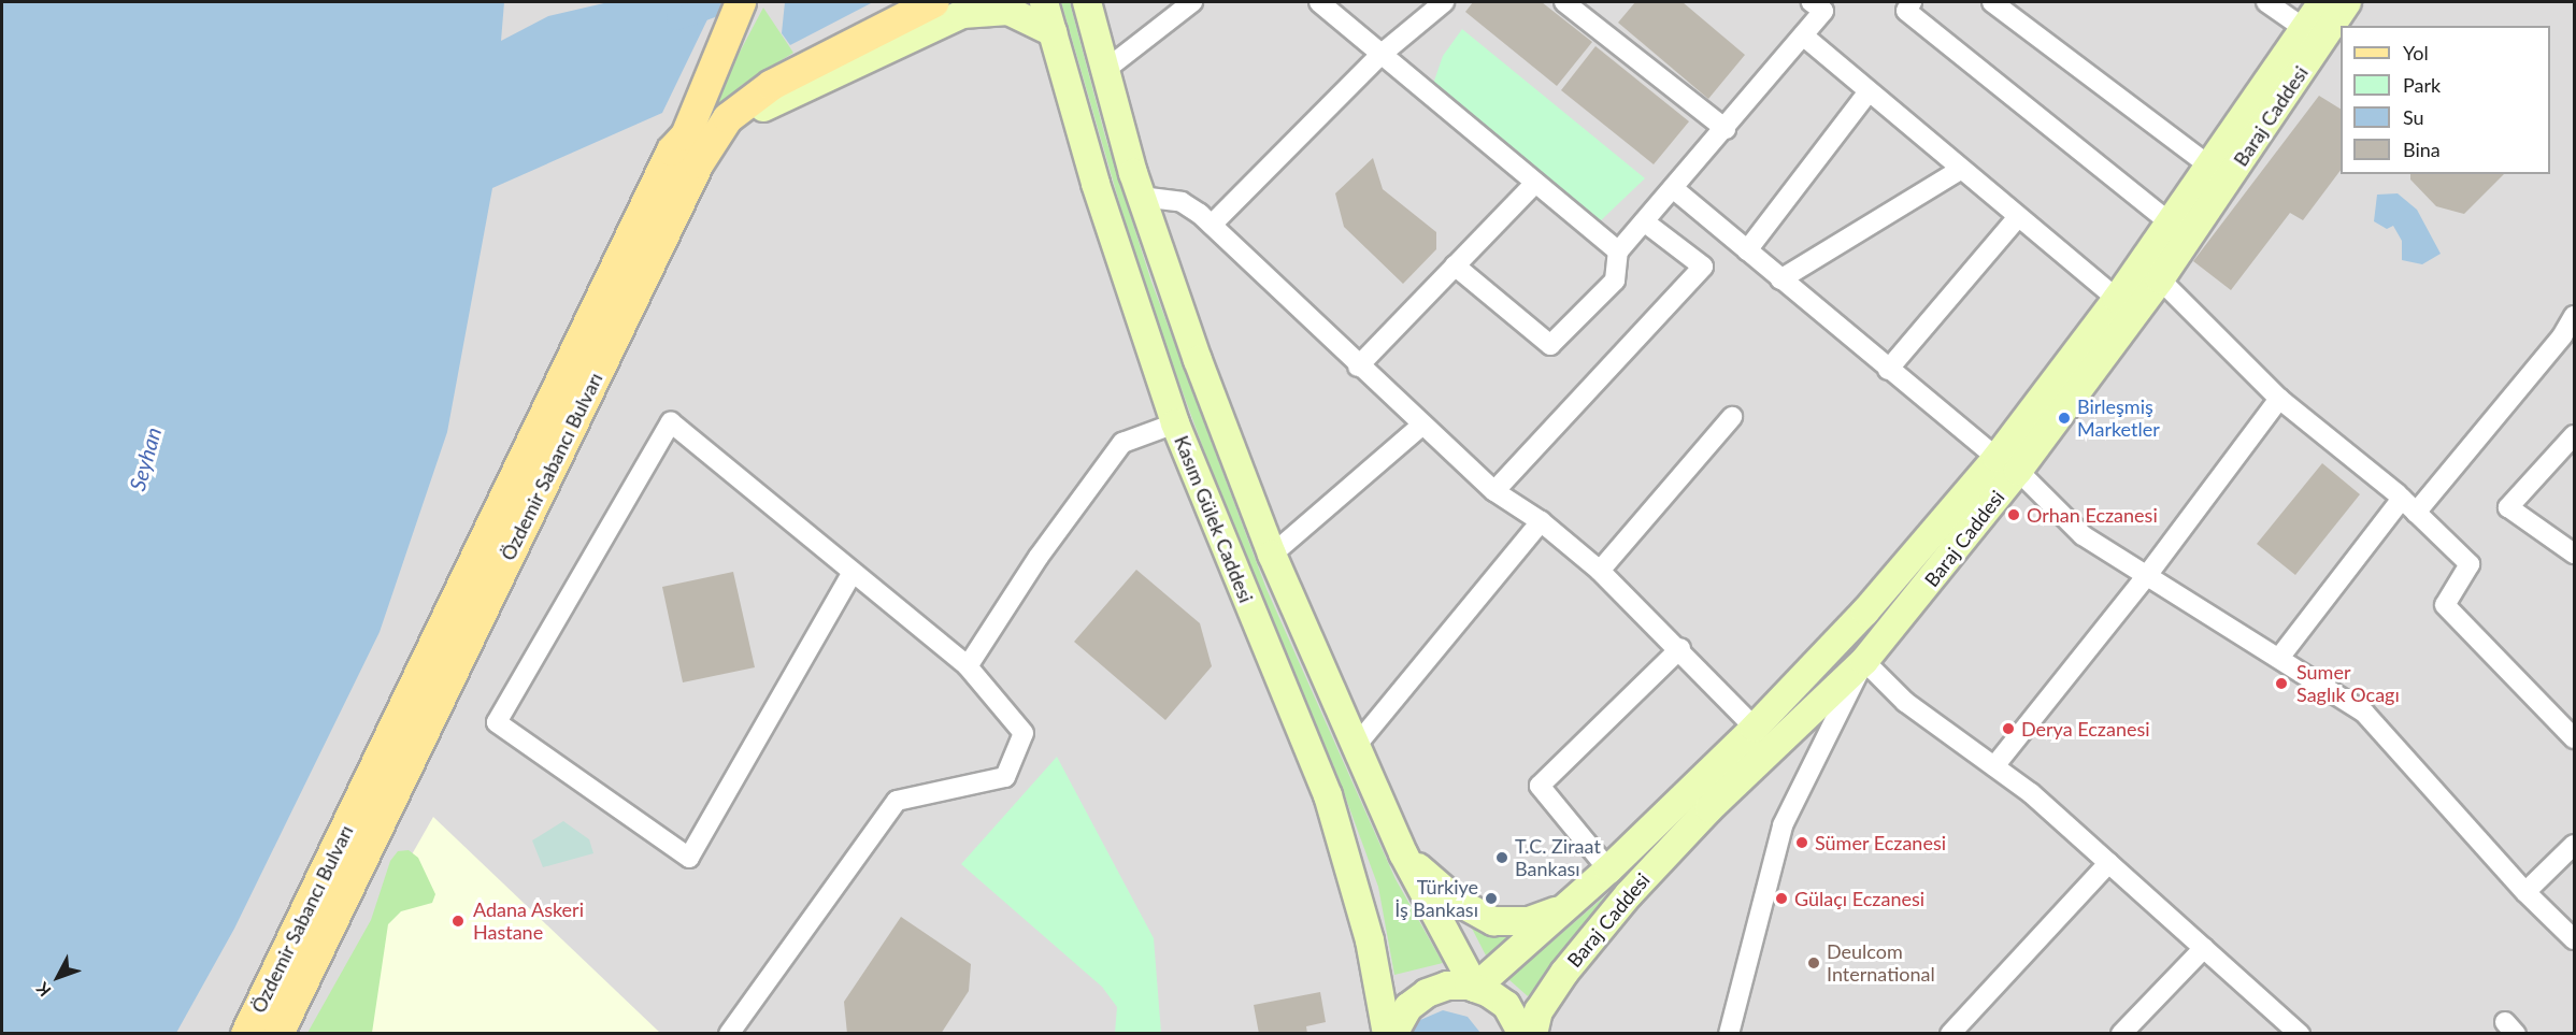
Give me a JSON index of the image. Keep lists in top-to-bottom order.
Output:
{
  "streets": {
    "main road": ["Baraj Caddesi", "Özdemir Sabancı Bulvarı", "Kasım Gülek Caddesi"]
  },
  "crossings": [
    ["Baraj Caddesi", "Kasım Gülek Caddesi"]
  ],
  "water": ["Seyhan"],
  "places": [
    "Birleşmiş Marketler",
    "Orhan Eczanesi",
    "Sumer Saglık Ocagı",
    "Derya Eczanesi",
    "Sümer Eczanesi",
    "T.C. Ziraat Bankası",
    "Türkiye İş Bankası",
    "Gülaçı Eczanesi",
    "Adana Askeri Hastane",
    "Deulcom International"
  ],
  "legend": [
    "Yol",
    "Park",
    "Su",
    "Bina"
  ],
  "north": "bottom left"
}
